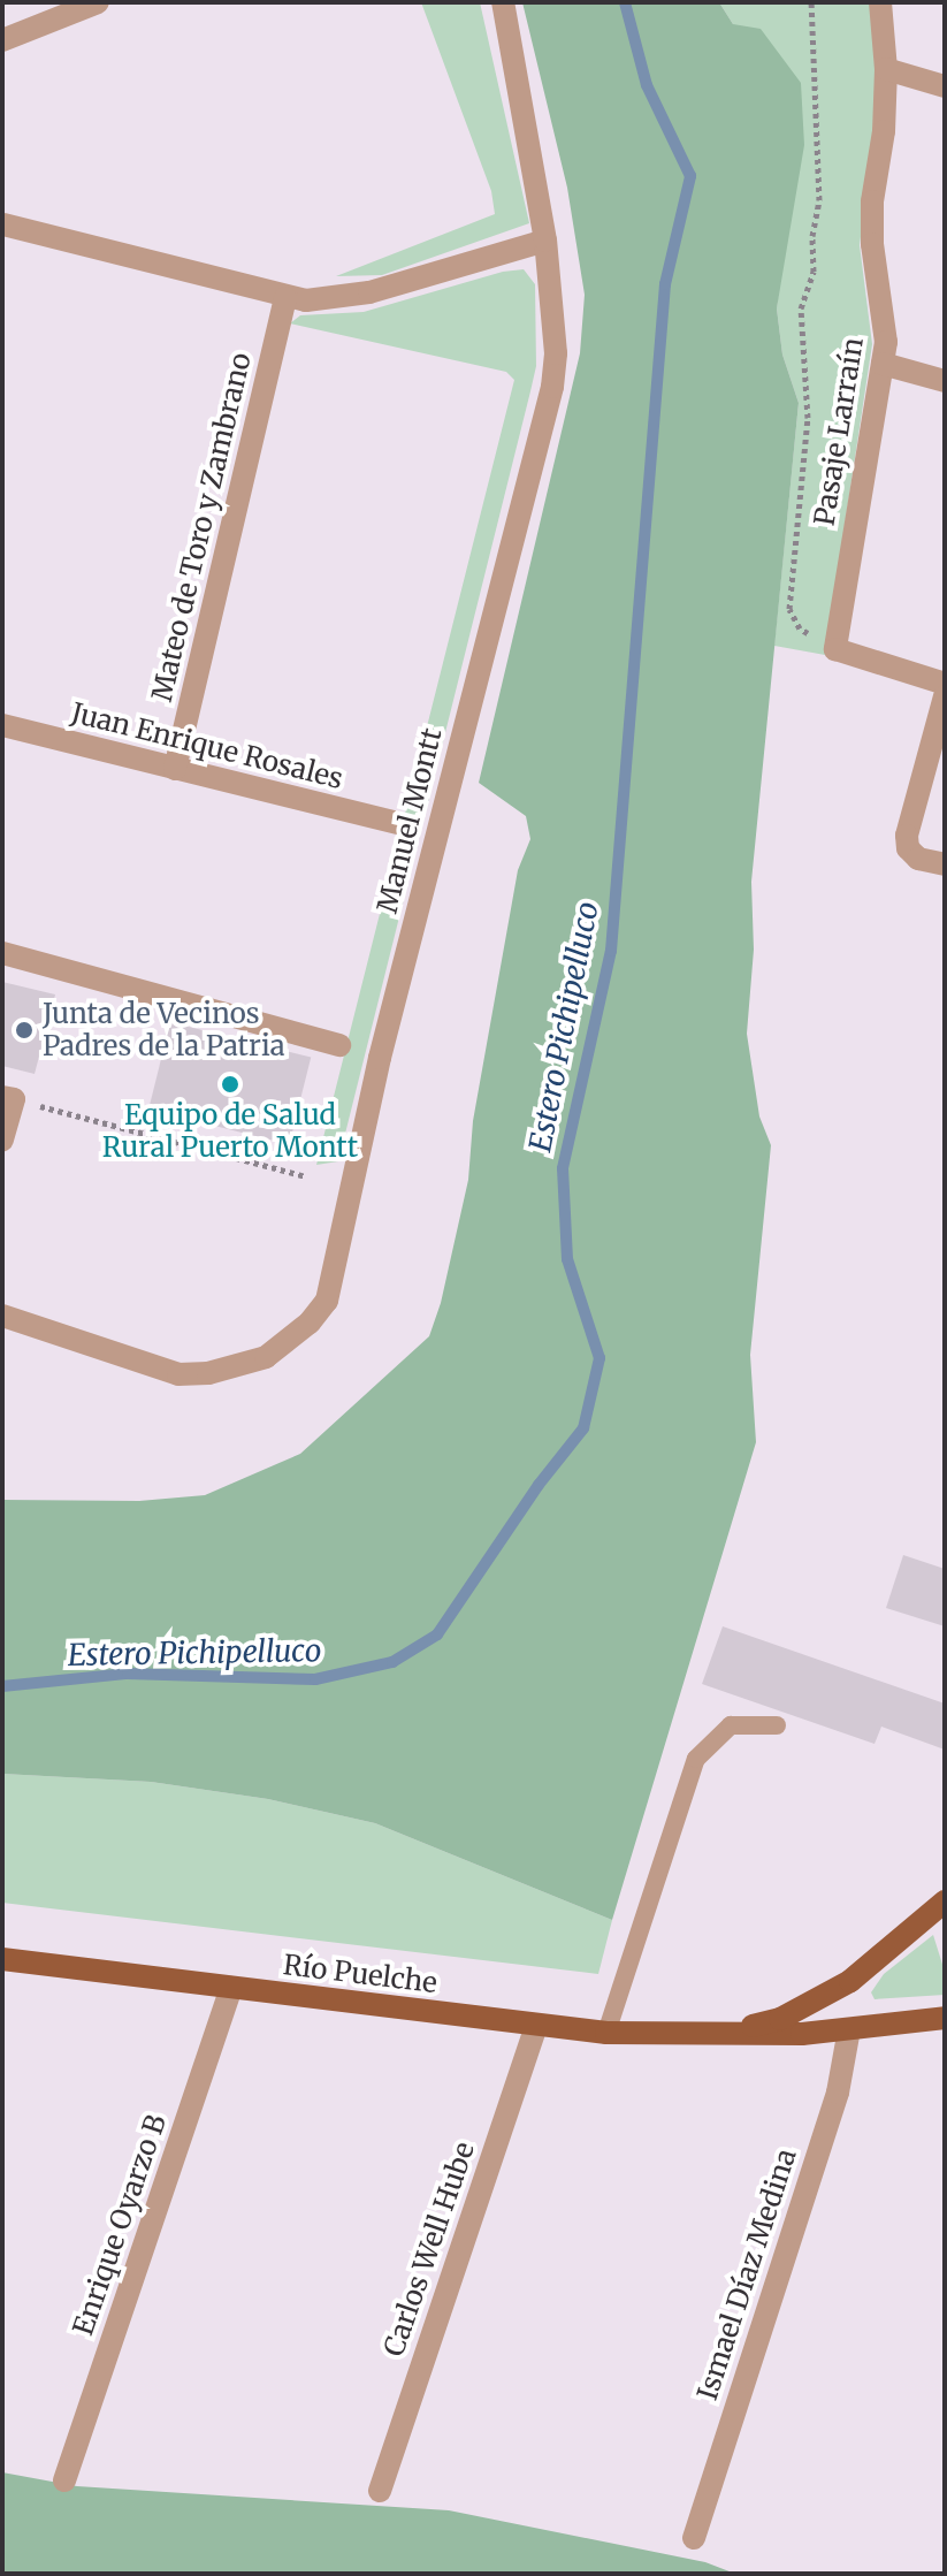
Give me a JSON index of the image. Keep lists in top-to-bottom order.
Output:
{
  "streets": {
    "main road": ["Río Puelche"],
    "street": [
      "Pasaje Larraín",
      "Mateo de Toro y Zambrano",
      "Juan Enrique Rosales",
      "Manuel Montt",
      "Enrique Oyarzo B",
      "Carlos Well Hube",
      "Ismael Díaz Medina"
    ]
  },
  "crossings": [
    ["Mateo de Toro y Zambrano", "Juan Enrique Rosales"],
    ["Río Puelche", "Enrique Oyarzo B"],
    ["Río Puelche", "Carlos Well Hube"],
    ["Río Puelche", "Ismael Díaz Medina"]
  ],
  "water": ["Estero Pichipelluco"],
  "places": ["Junta de Vecinos Padres de la Patria", "Equipo de Salud Rural Puerto Montt"]
}
